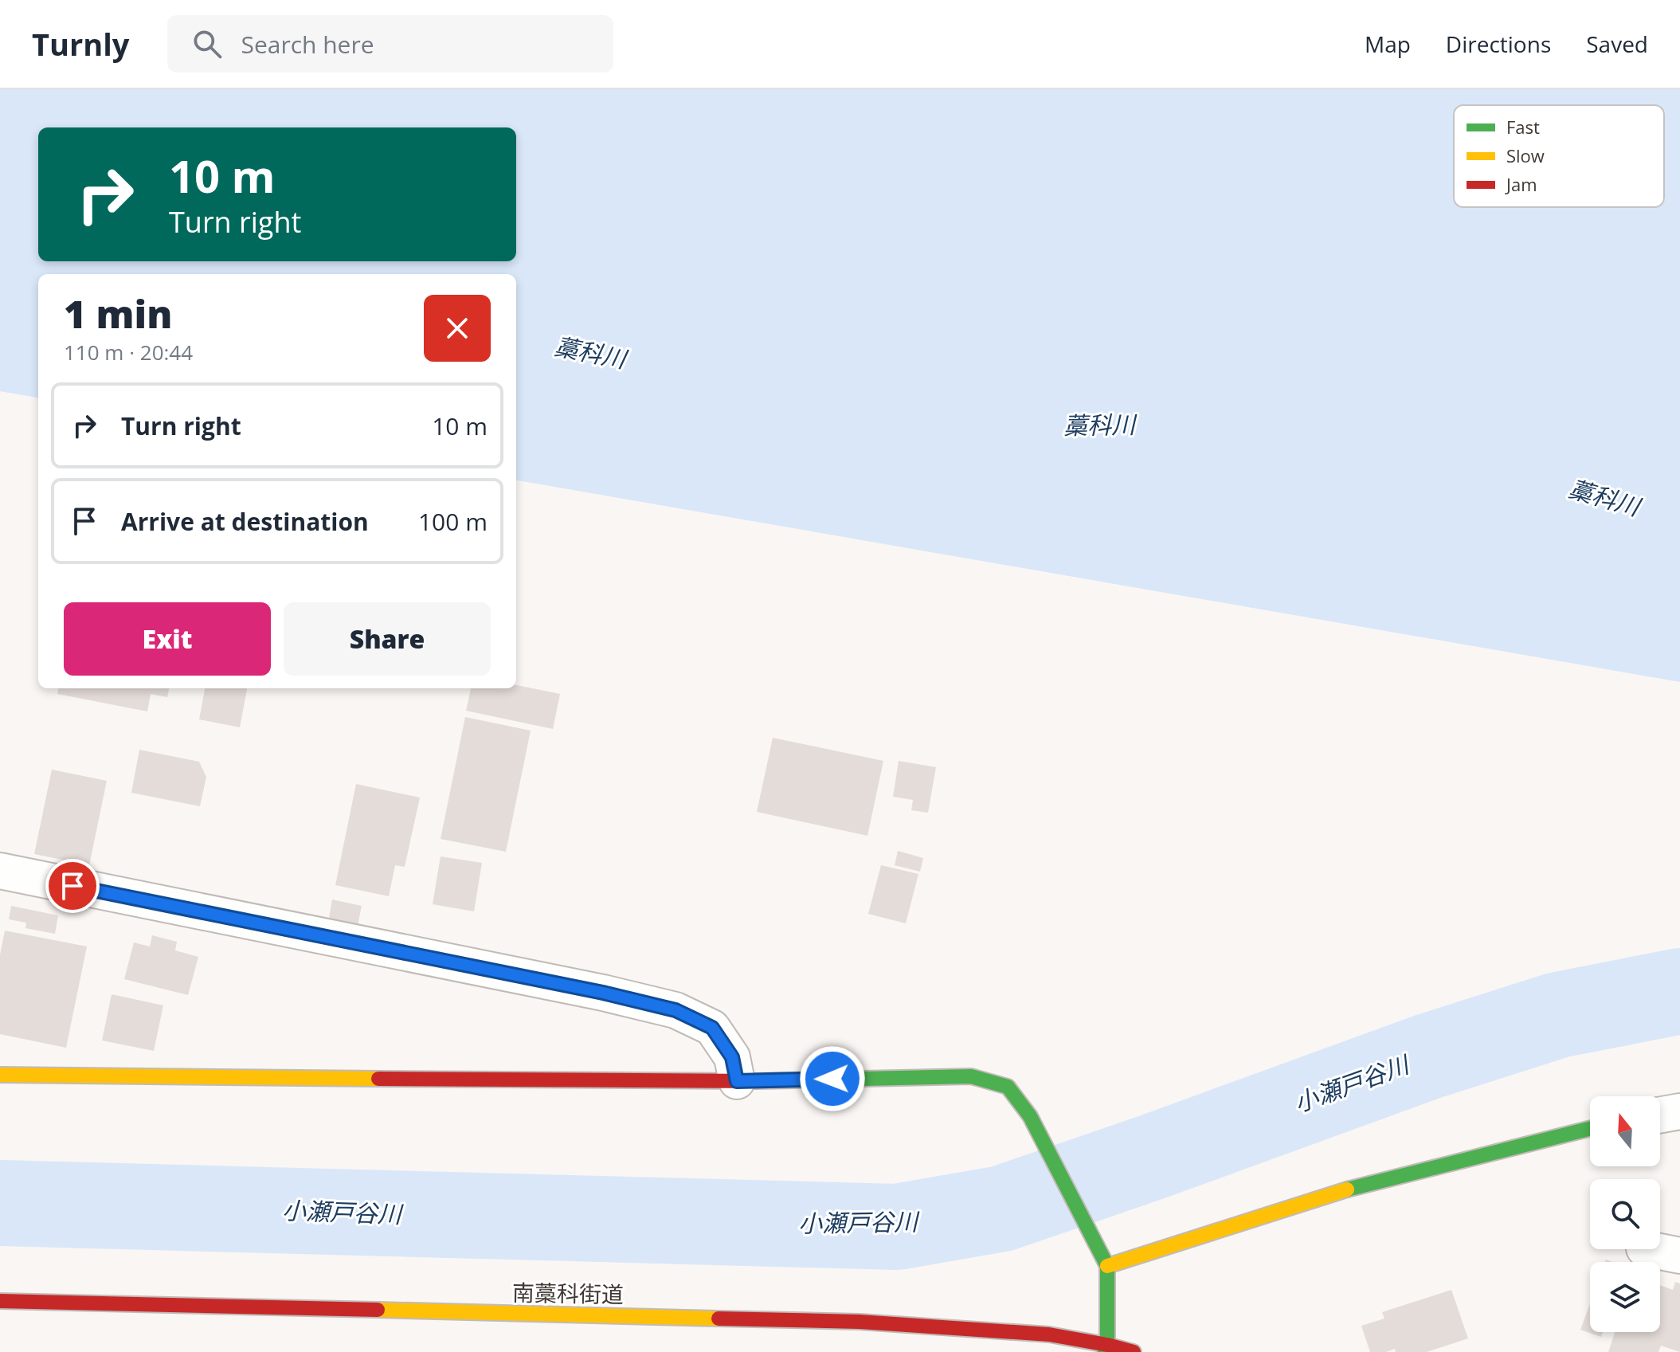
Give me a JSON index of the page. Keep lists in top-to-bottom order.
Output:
{
  "streets": {
    "street": ["南藁科街道"]
  },
  "water": ["藁科川", "小瀬戸谷川"],
  "legend": ["Fast", "Slow", "Jam"],
  "north": "top",
  "page": {
    "header": "Turnly",
    "search": "Search here",
    "nav": ["Map", "Directions", "Saved"],
    "turn": ["10 m", "Turn right"],
    "heading": ["1 min", "110 m · 20:44"],
    "list": [
      {
        "name": "Turn right",
        "value": "10 m"
      },
      {
        "name": "Arrive at destination",
        "value": "100 m"
      }
    ],
    "buttons": ["Exit", "Share"]
  }
}
